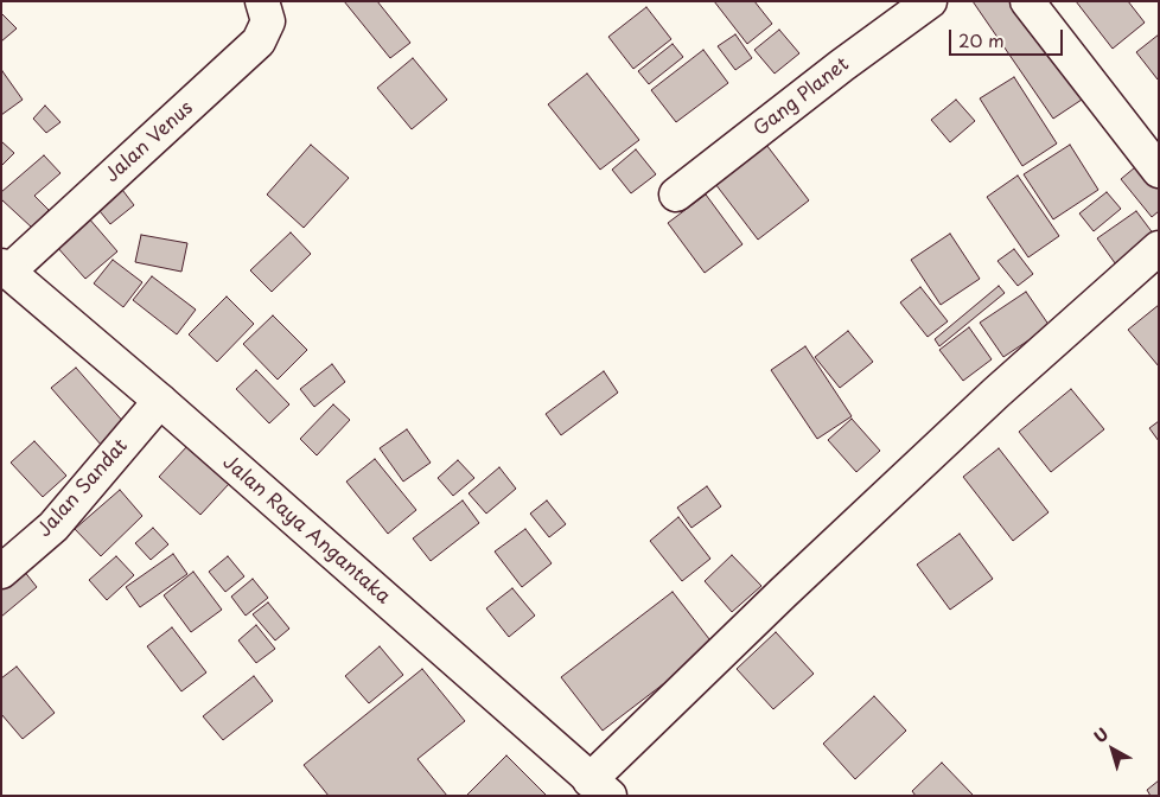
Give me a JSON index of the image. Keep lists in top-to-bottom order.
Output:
{
  "streets": {
    "street": [
      "Gang Planet",
      "Jalan Venus",
      "Jalan Sandat",
      "Jalan Raya Angantaka"
    ]
  },
  "crossings": [
    ["Jalan Venus", "Jalan Raya Angantaka"],
    ["Jalan Sandat", "Jalan Raya Angantaka"]
  ],
  "scale_bar": "20 m",
  "north": "top left"
}
